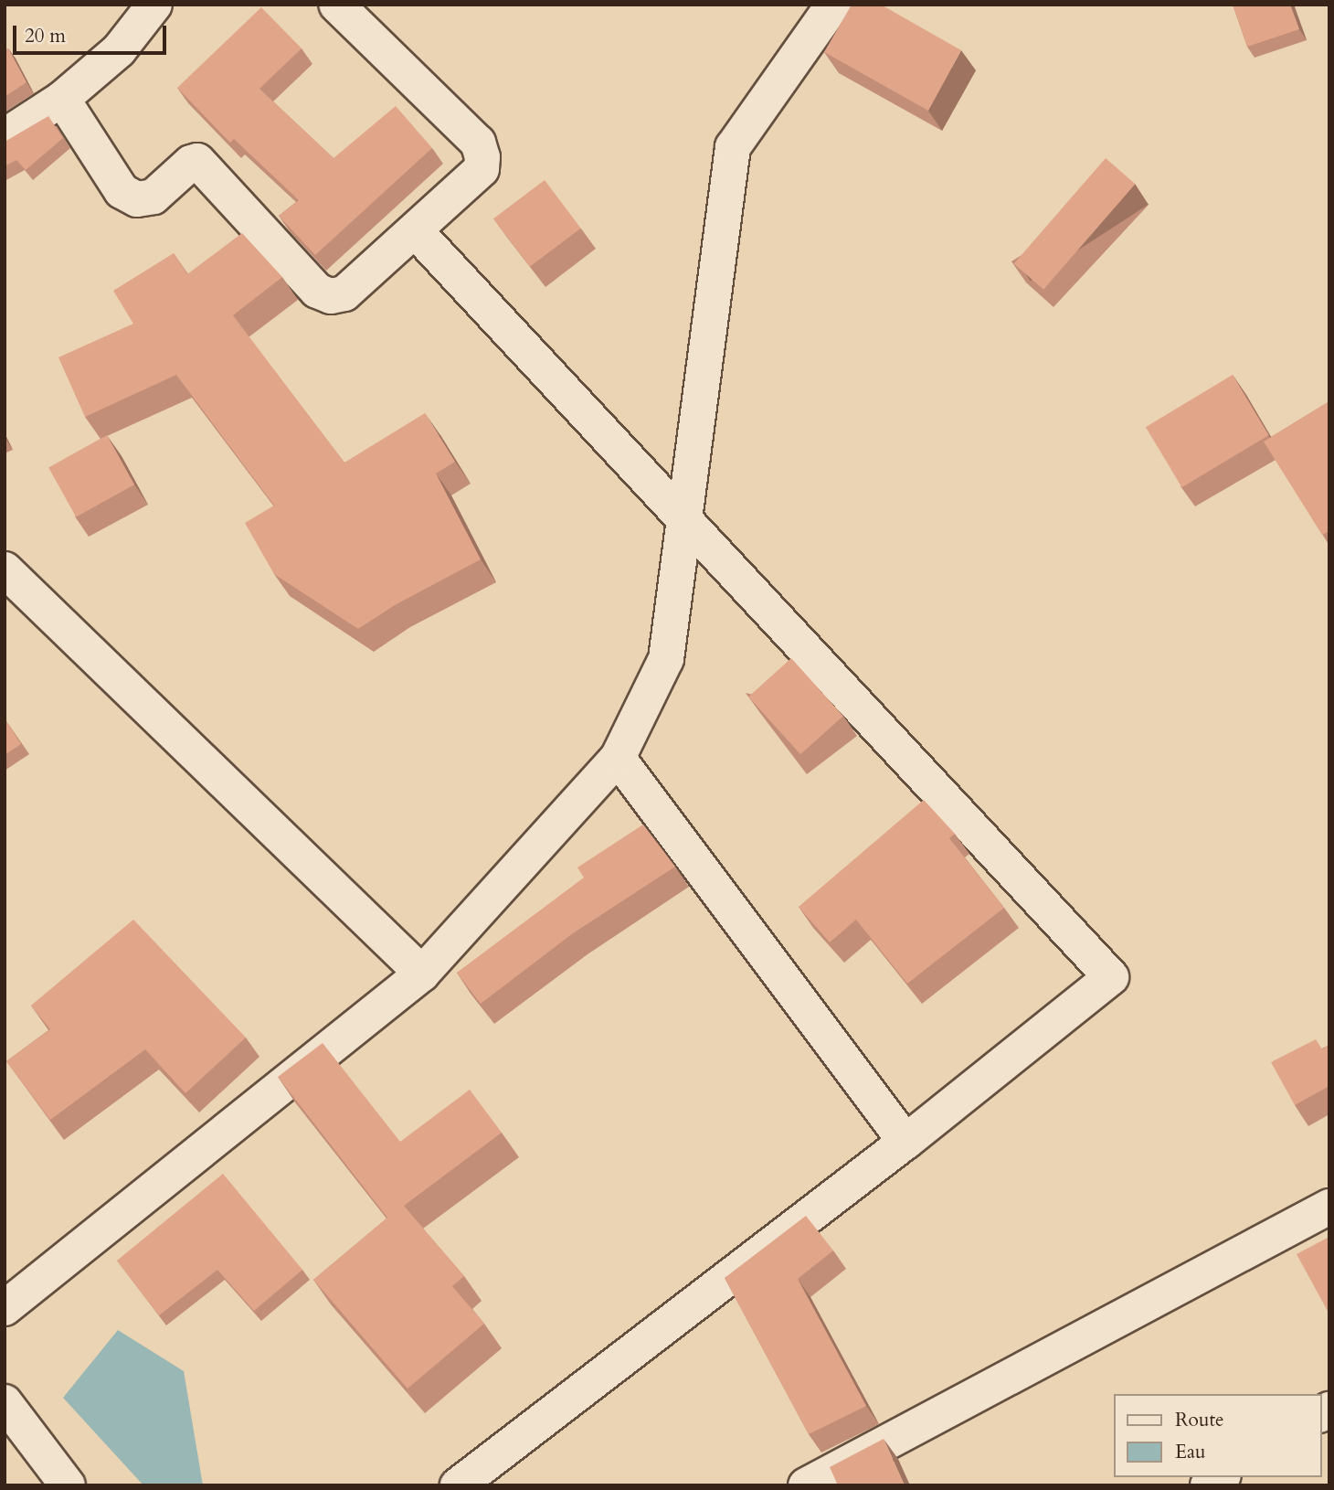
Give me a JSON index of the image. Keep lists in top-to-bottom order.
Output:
{
  "legend": ["Route", "Eau"],
  "scale_bar": "20 m"
}
